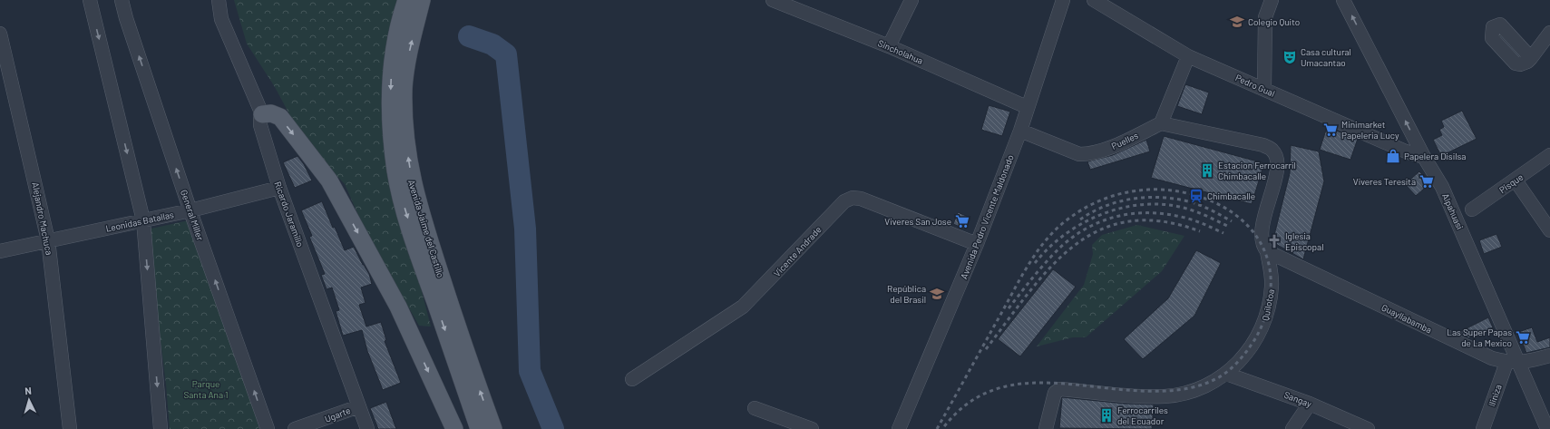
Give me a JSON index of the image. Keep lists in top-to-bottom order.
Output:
{
  "streets": {
    "main road": ["Avenida Jaime del Castillo"],
    "street": [
      "Sincholahua",
      "Pedro Gual",
      "Puelles",
      "Pisque",
      "Alpahuasi",
      "Ricardo Jaramillo",
      "General Miller",
      "Avenida Pedro Vicente Maldonado",
      "Alejandro Machuca",
      "Leonidas Batallas",
      "Vicente Andrade",
      "Quilotoa",
      "Guayllabamba",
      "Iliniza",
      "Sangay",
      "Ugarte"
    ]
  },
  "crossings": [
    ["Sincholahua", "Avenida Pedro Vicente Maldonado"],
    ["Pedro Gual", "Alpahuasi"],
    ["Puelles", "Avenida Pedro Vicente Maldonado"],
    ["Puelles", "Quilotoa"],
    ["Alpahuasi", "Guayllabamba"],
    ["Alpahuasi", "Iliniza"],
    ["Ricardo Jaramillo", "Leonidas Batallas"],
    ["Ricardo Jaramillo", "Ugarte"],
    ["General Miller", "Leonidas Batallas"],
    ["Avenida Pedro Vicente Maldonado", "Vicente Andrade"],
    ["Alejandro Machuca", "Leonidas Batallas"],
    ["Quilotoa", "Guayllabamba"],
    ["Quilotoa", "Sangay"],
    ["Guayllabamba", "Iliniza"]
  ],
  "one_way": ["Alpahuasi"],
  "parks": ["Parque Santa Ana 1"],
  "places": {
    "school or university": ["Colegio Quito", "República del Brasil"],
    "theatre": ["Casa cultural Umacantao"],
    "supermarket": [
      "Minimarket Papeleria Lucy",
      "Viveres Teresita",
      "Viveres San Jose",
      "Las Super Papas de La Mexico"
    ],
    "shop": ["Papelera Disilsa"],
    "building": ["Estacion Ferrocarril Chimbacalle", "Ferrocarriles del Ecuador"],
    "station": ["Chimbacalle"],
    "church": ["Iglesia Episcopal"]
  },
  "north": "top"
}
